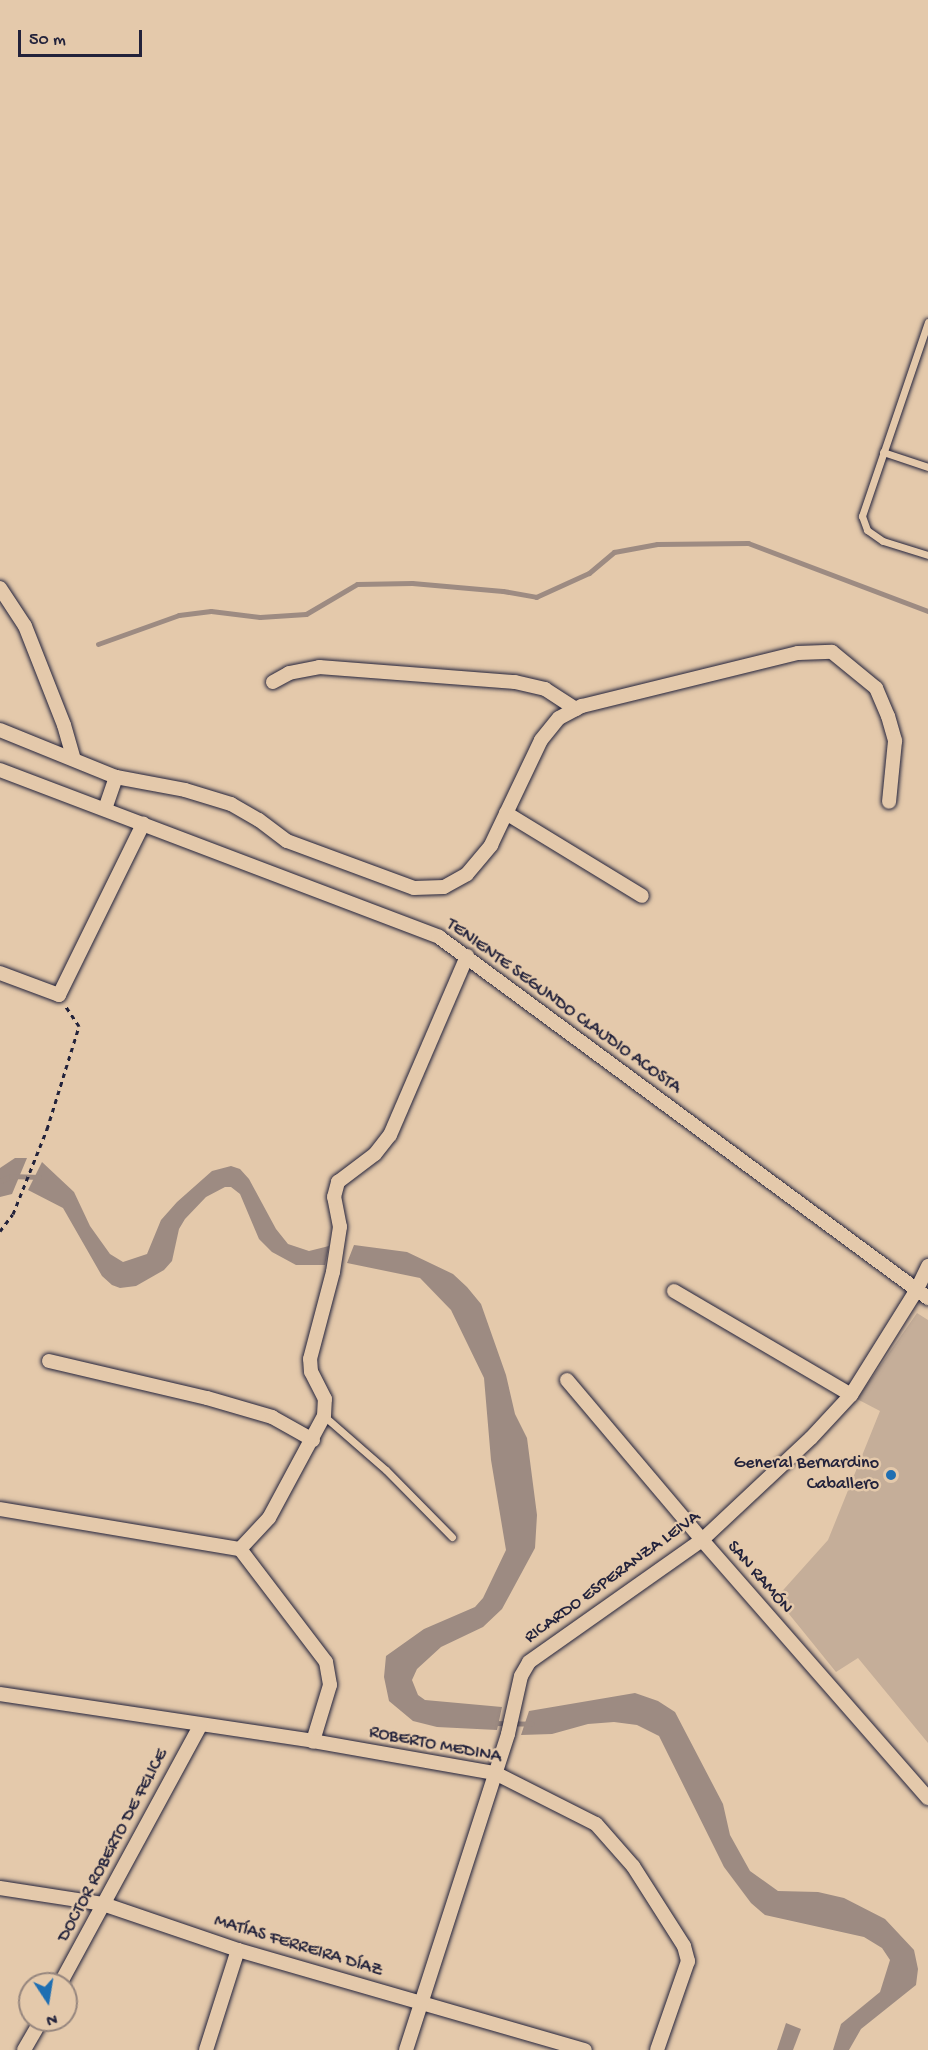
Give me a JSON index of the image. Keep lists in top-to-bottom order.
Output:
{
  "streets": {
    "street": [
      "TENIENTE SEGUNDO CLAUDIO ACOSTA",
      "RICARDO ESPERANZA LEIVA",
      "SAN RAMÓN",
      "ROBERTO MEDINA",
      "DOCTOR ROBERTO DE FELICE",
      "MATÍAS FERREIRA DÍAZ"
    ]
  },
  "crossings": [
    ["TENIENTE SEGUNDO CLAUDIO ACOSTA", "RICARDO ESPERANZA LEIVA"],
    ["RICARDO ESPERANZA LEIVA", "SAN RAMÓN"],
    ["RICARDO ESPERANZA LEIVA", "ROBERTO MEDINA"],
    ["RICARDO ESPERANZA LEIVA", "MATÍAS FERREIRA DÍAZ"],
    ["ROBERTO MEDINA", "DOCTOR ROBERTO DE FELICE"],
    ["DOCTOR ROBERTO DE FELICE", "MATÍAS FERREIRA DÍAZ"]
  ],
  "places": ["General Bernardino Caballero"],
  "scale_bar": "50 m",
  "north": "bottom"
}
